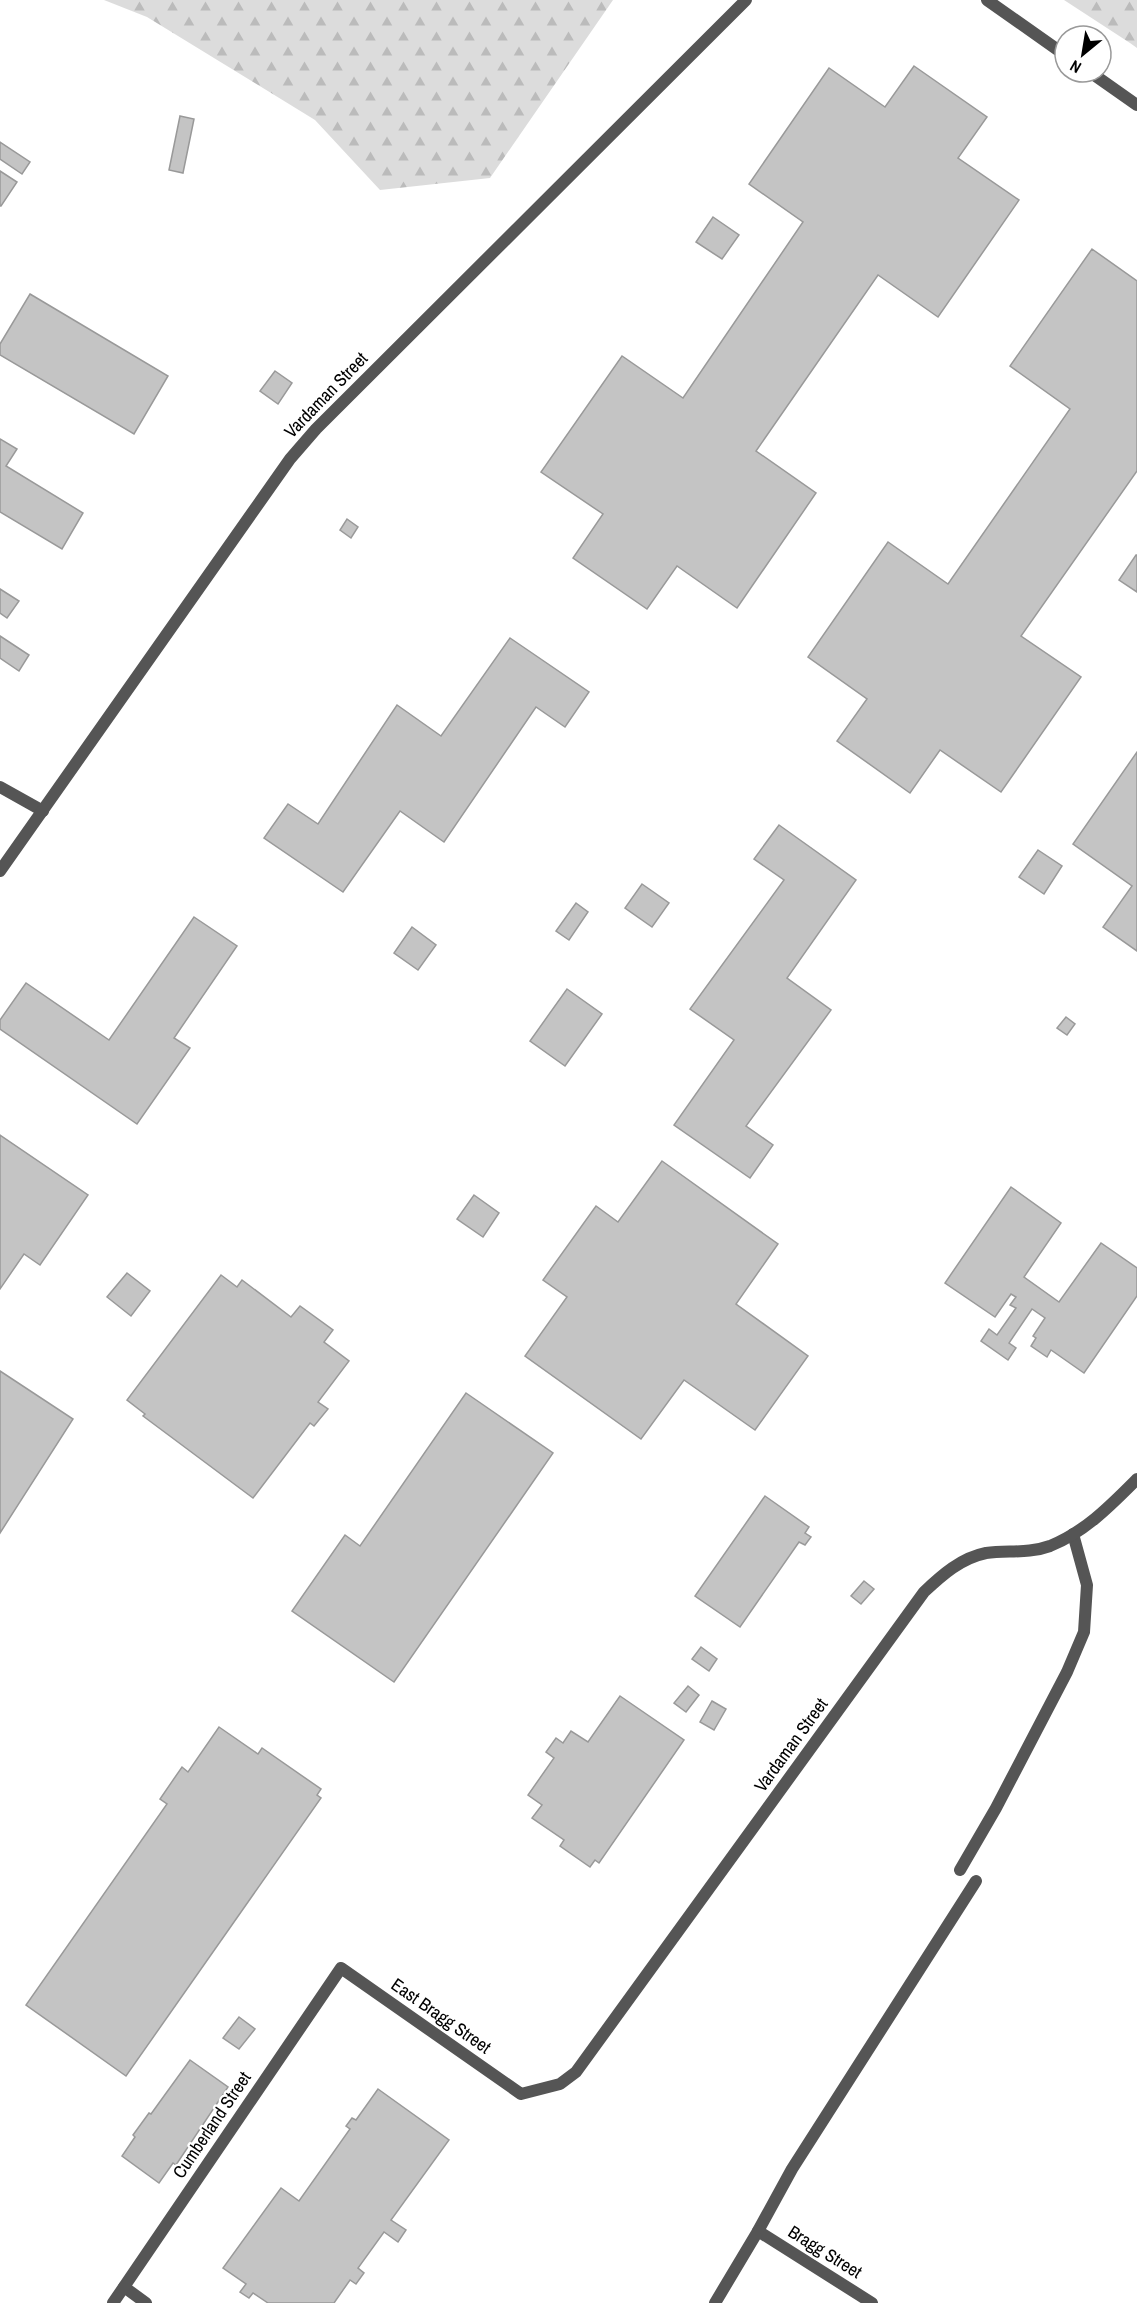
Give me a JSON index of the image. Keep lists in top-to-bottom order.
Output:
{
  "streets": {
    "street": [
      "Vardaman Street",
      "East Bragg Street",
      "Cumberland Street",
      "Bragg Street"
    ]
  },
  "crossings": [
    ["Vardaman Street", "East Bragg Street"],
    ["East Bragg Street", "Cumberland Street"]
  ],
  "north": "bottom left"
}
